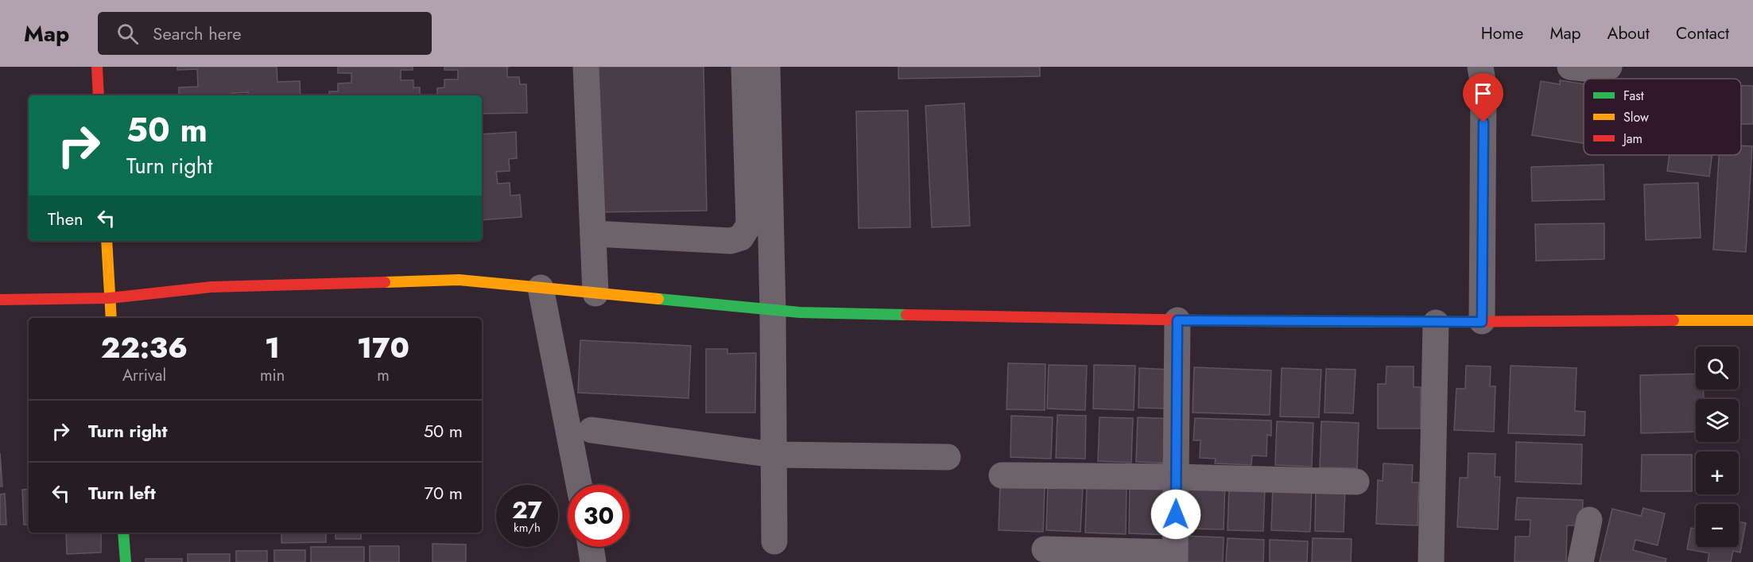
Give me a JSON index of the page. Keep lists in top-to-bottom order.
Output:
{
  "legend": ["Fast", "Slow", "Jam"],
  "page": {
    "header": "Map",
    "search": "Search here",
    "nav": [
      "Home",
      "Map",
      "About",
      "Contact"
    ],
    "turn": ["50 m", "Turn right"],
    "then": "Then",
    "eta": [
      "22:36",
      "Arrival",
      "1",
      "min",
      "170",
      "m"
    ],
    "map_buttons": ["+", "−"],
    "list": [
      {
        "name": "Turn right",
        "value": "50 m"
      },
      {
        "name": "Turn left",
        "value": "70 m"
      }
    ],
    "speed": "27 km/h",
    "limit": "30"
  }
}
